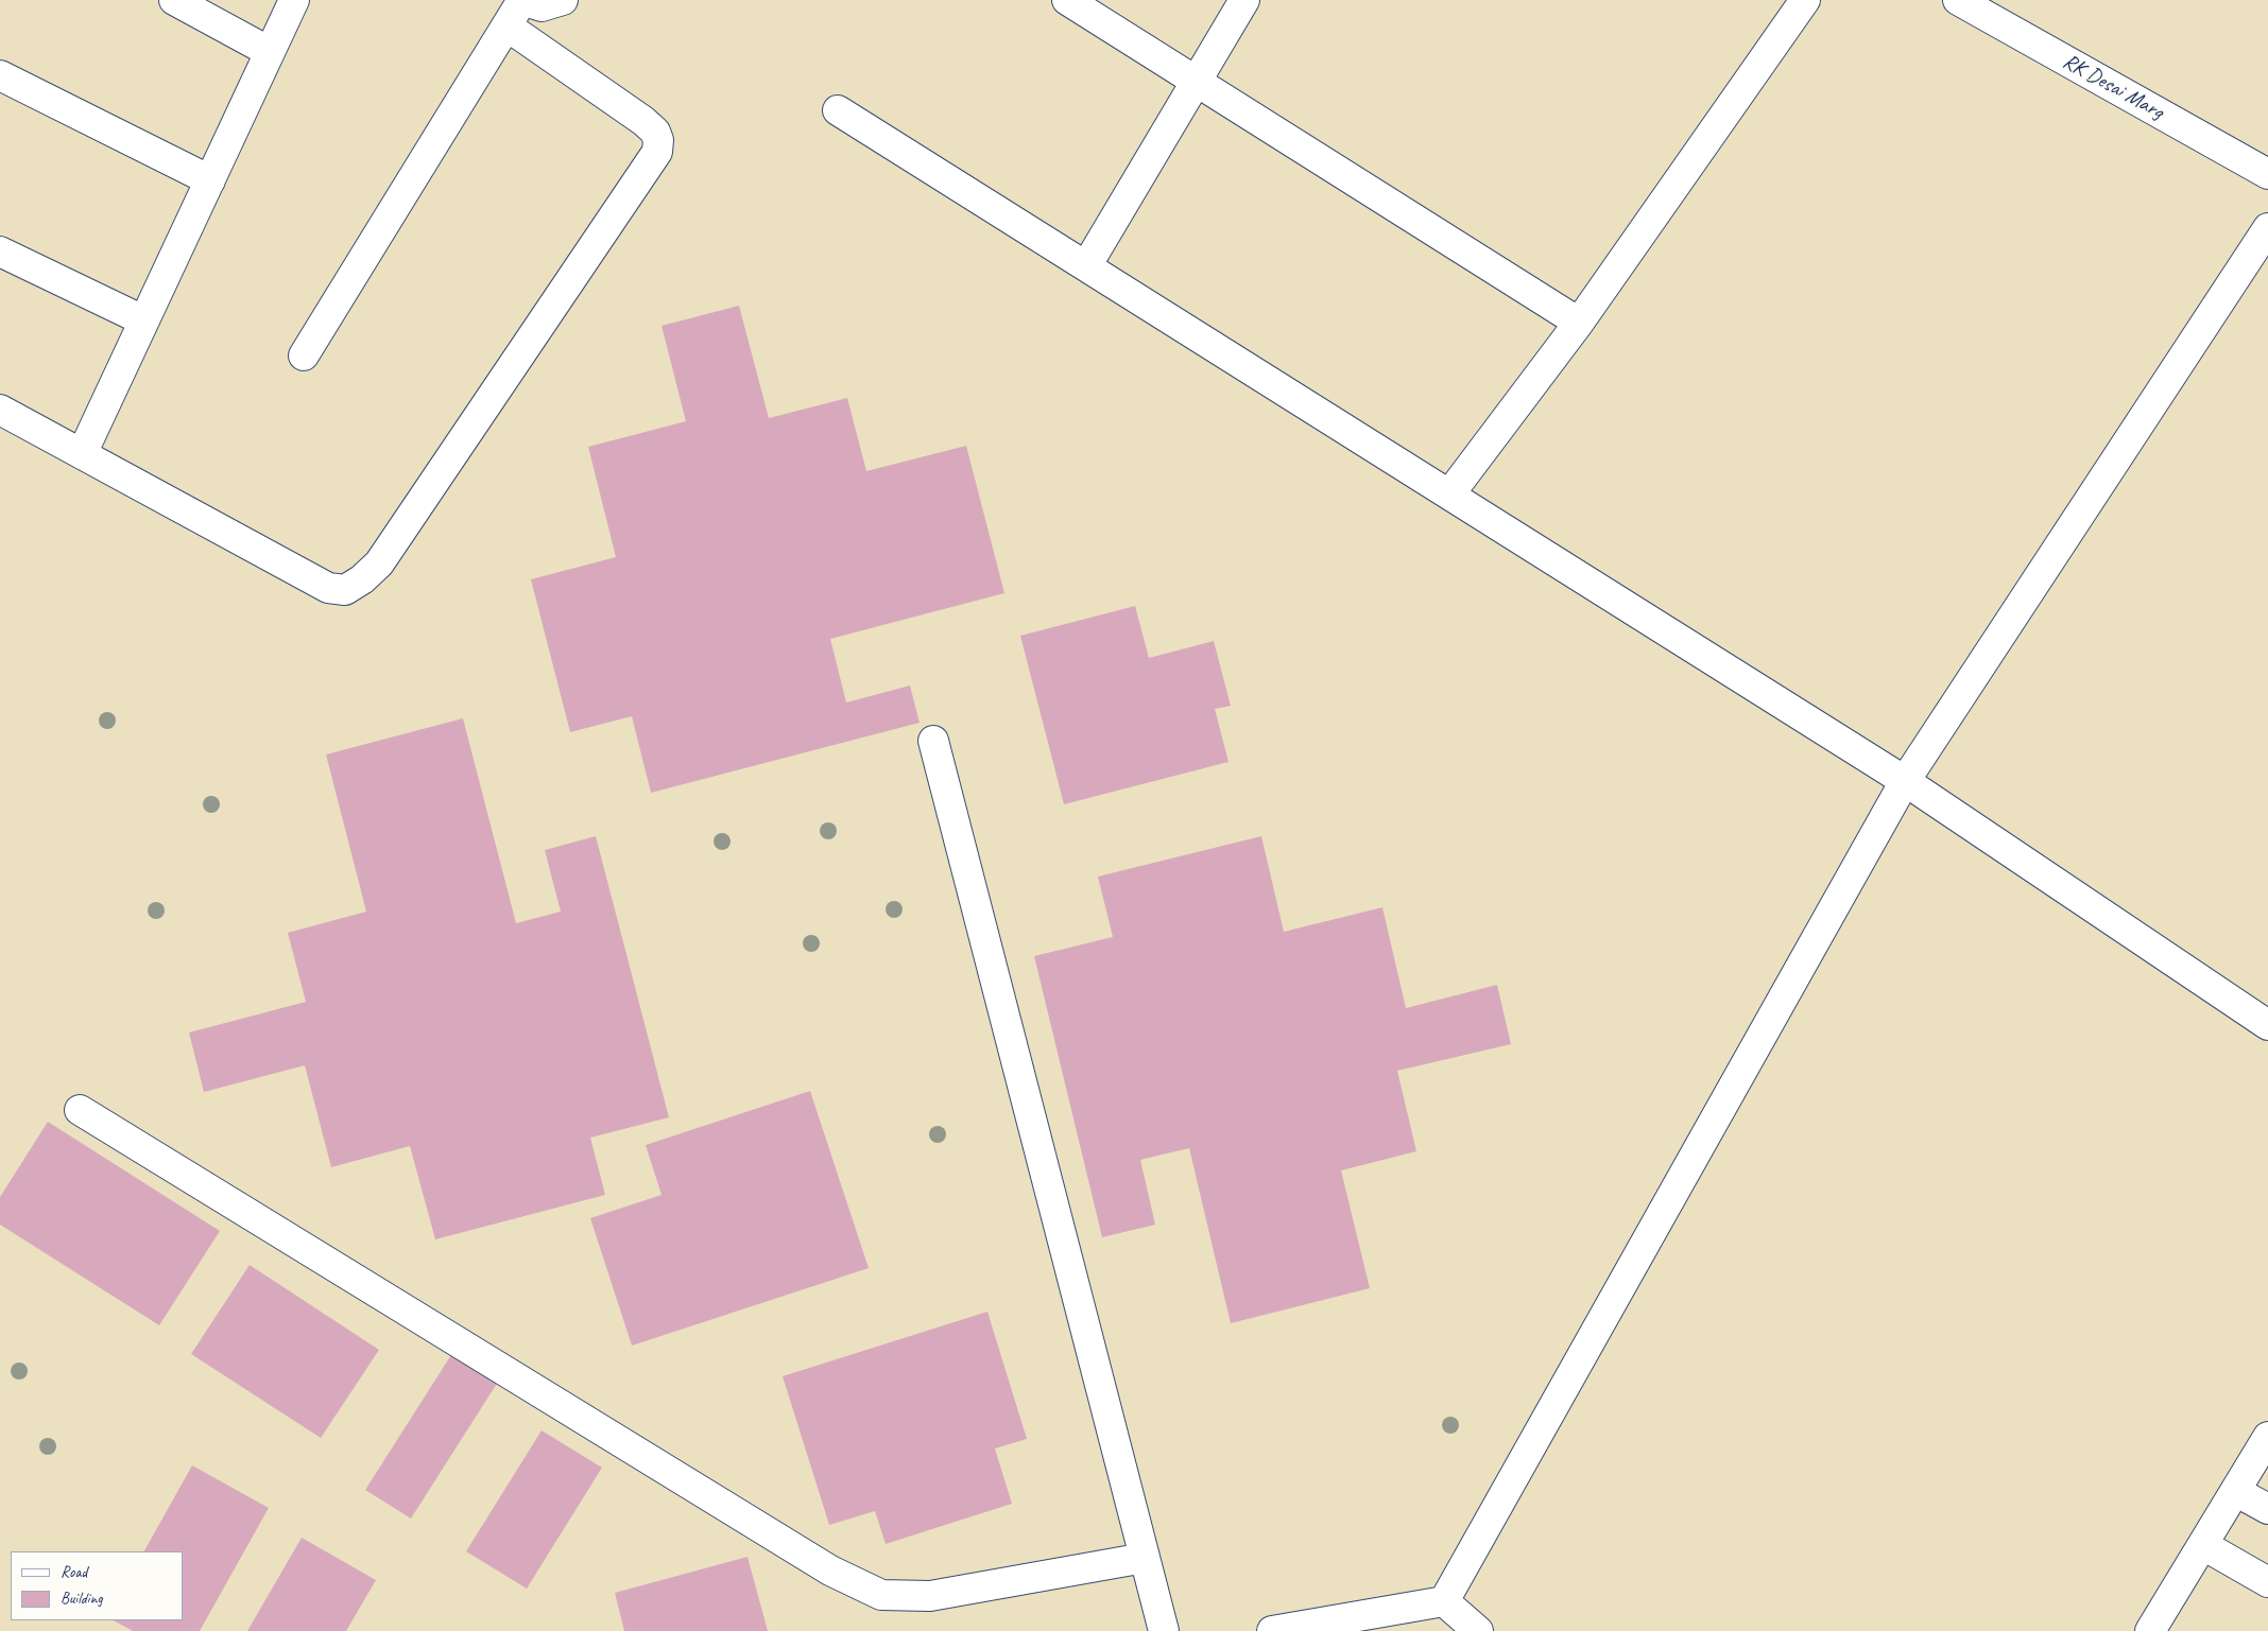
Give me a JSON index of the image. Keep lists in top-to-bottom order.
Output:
{
  "streets": {
    "street": ["RK Desai Marg"]
  },
  "legend": ["Road", "Building"]
}
